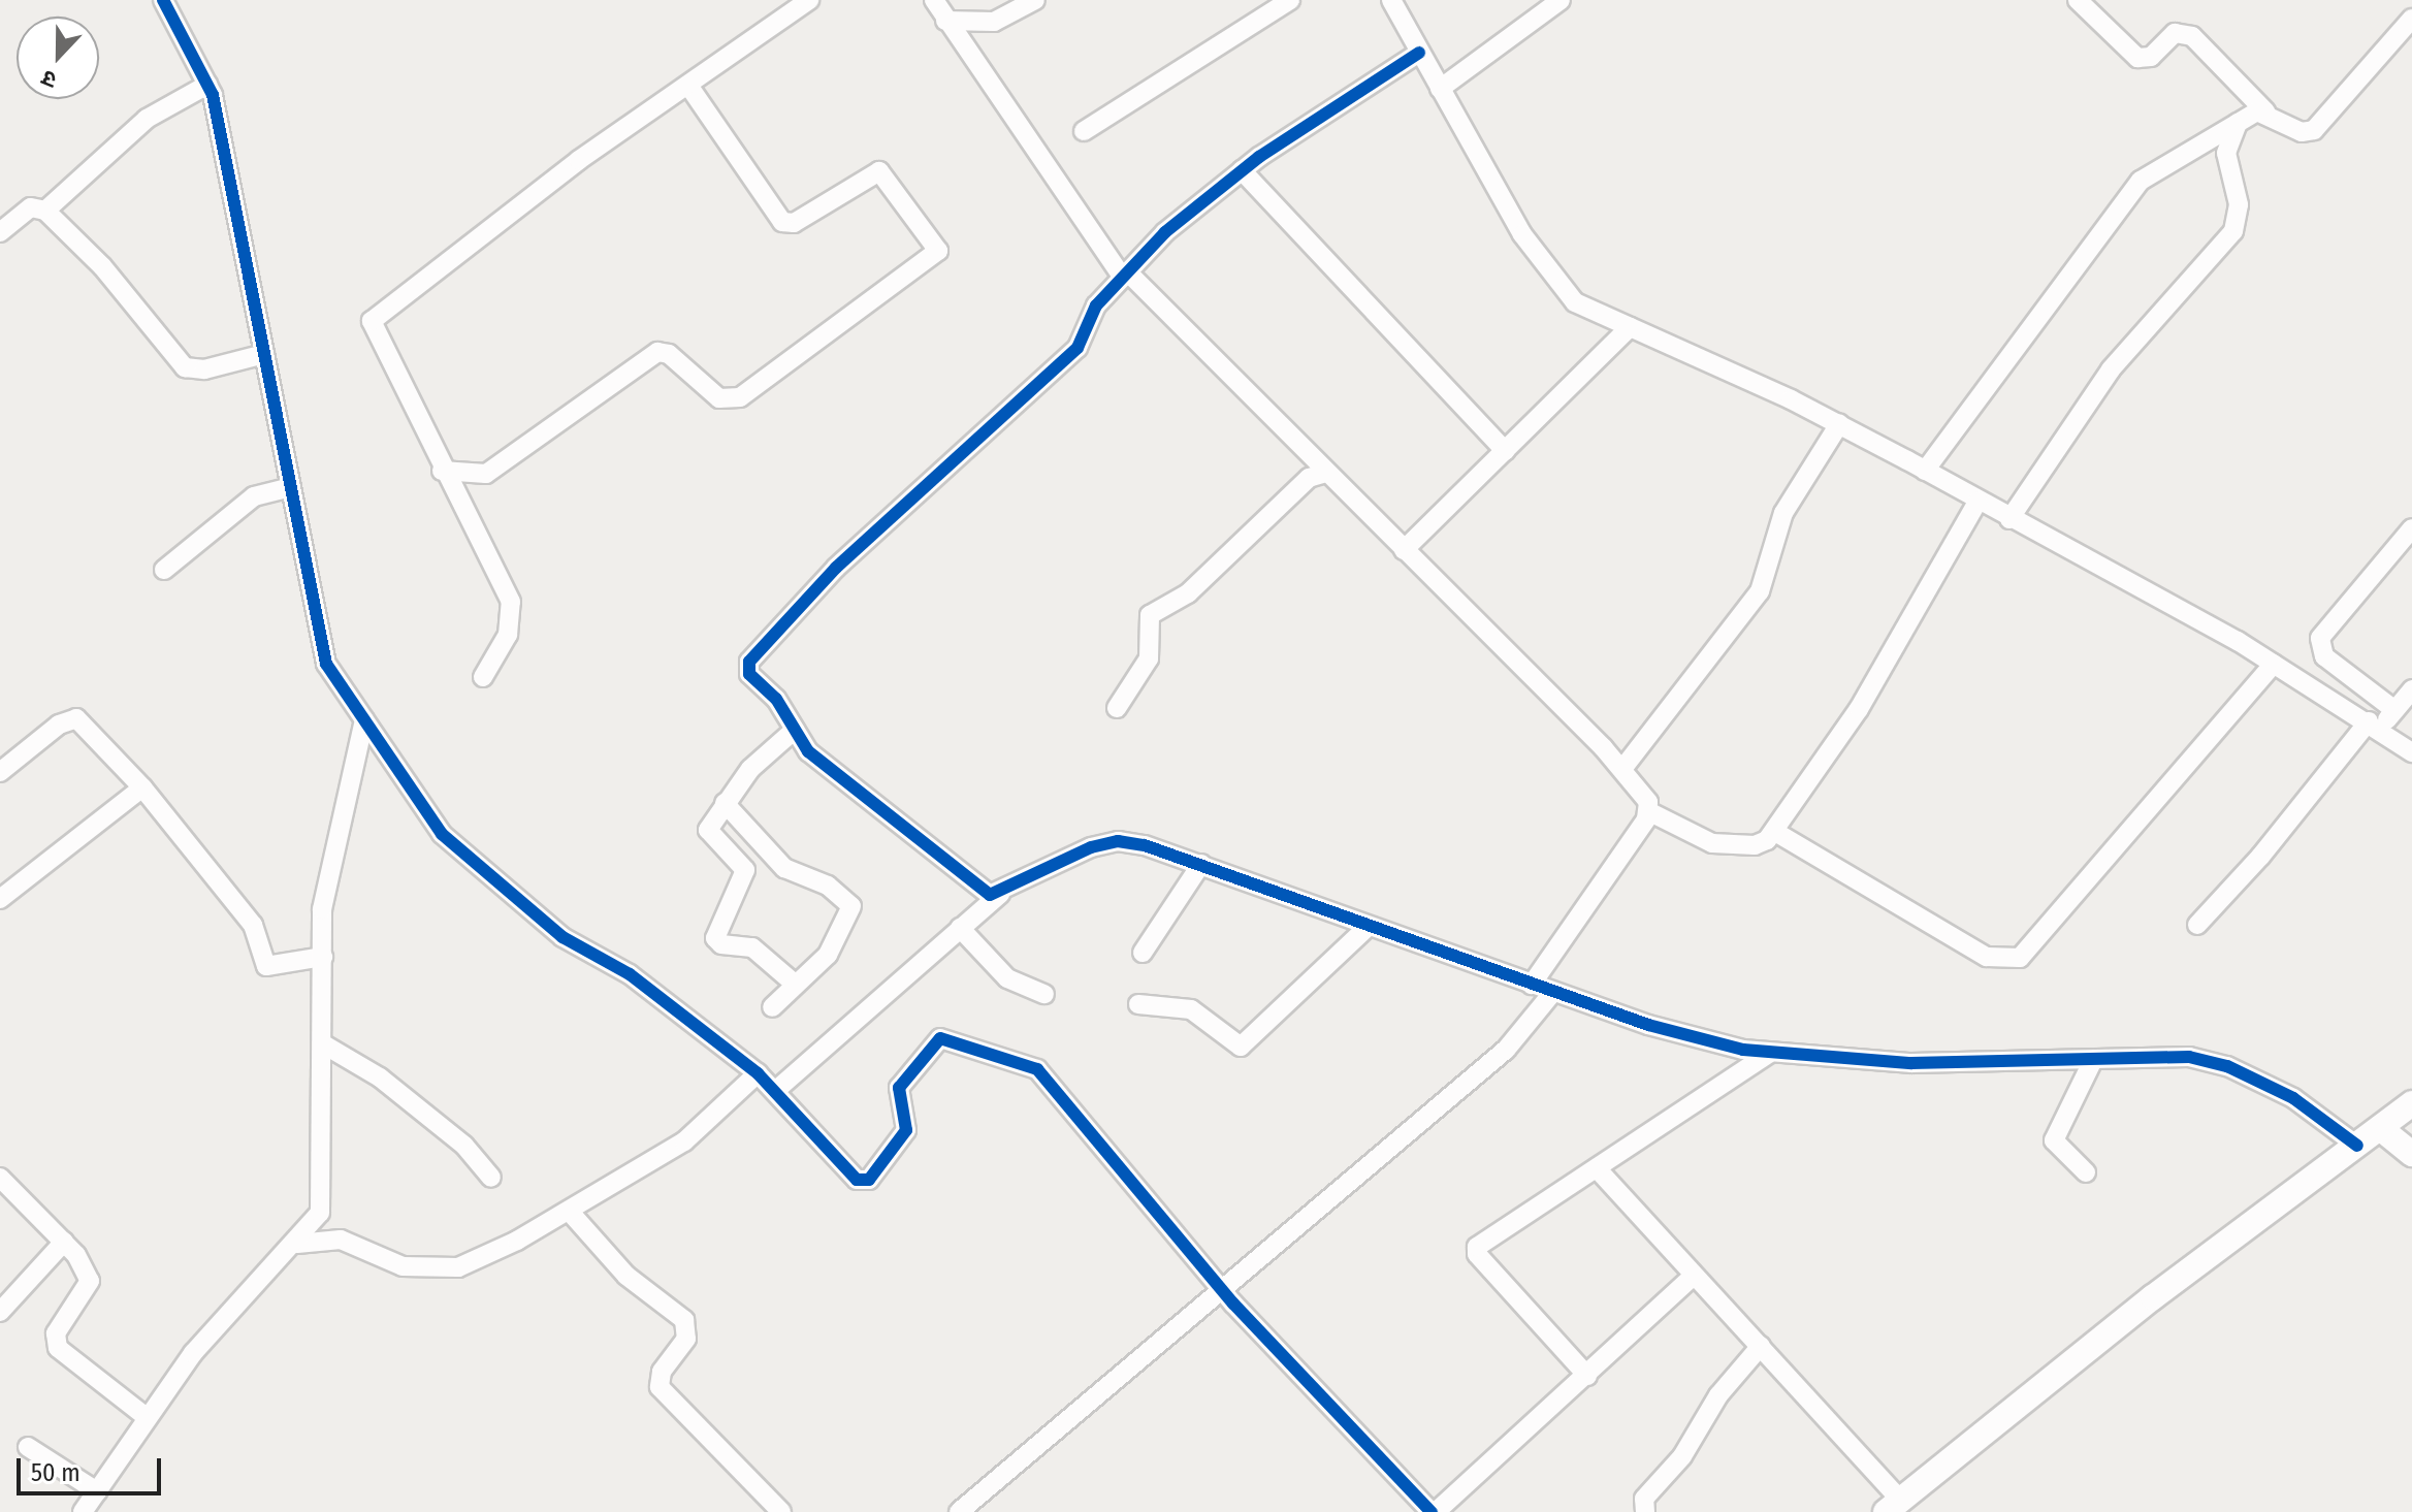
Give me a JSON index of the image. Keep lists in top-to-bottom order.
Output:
{
  "scale_bar": "50 m",
  "north": "bottom"
}
